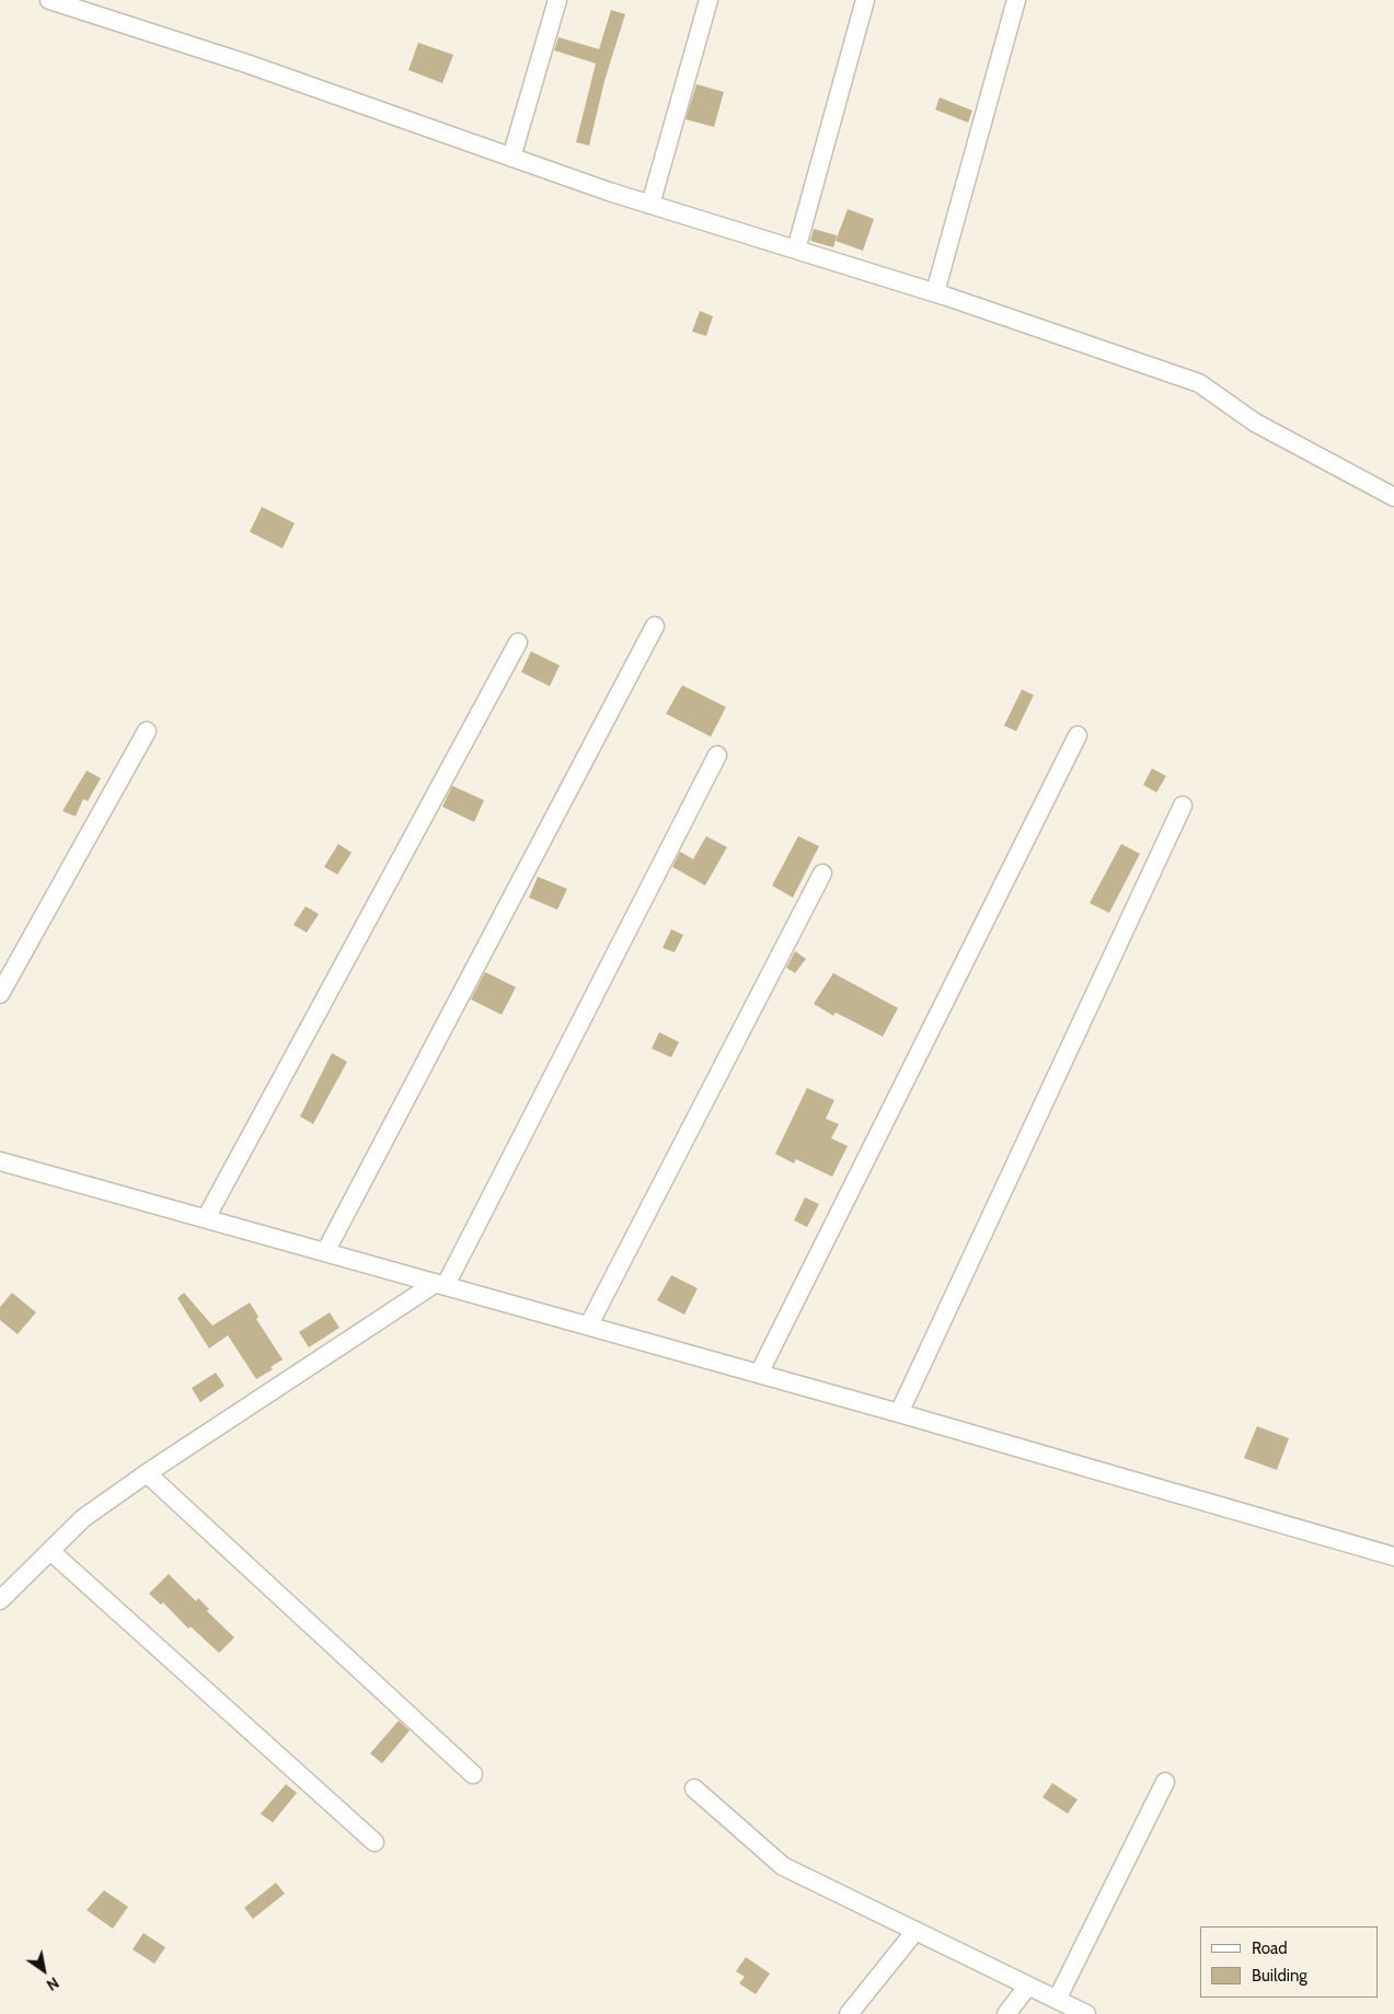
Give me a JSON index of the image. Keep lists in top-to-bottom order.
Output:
{
  "legend": ["Road", "Building"],
  "north": "bottom right"
}
